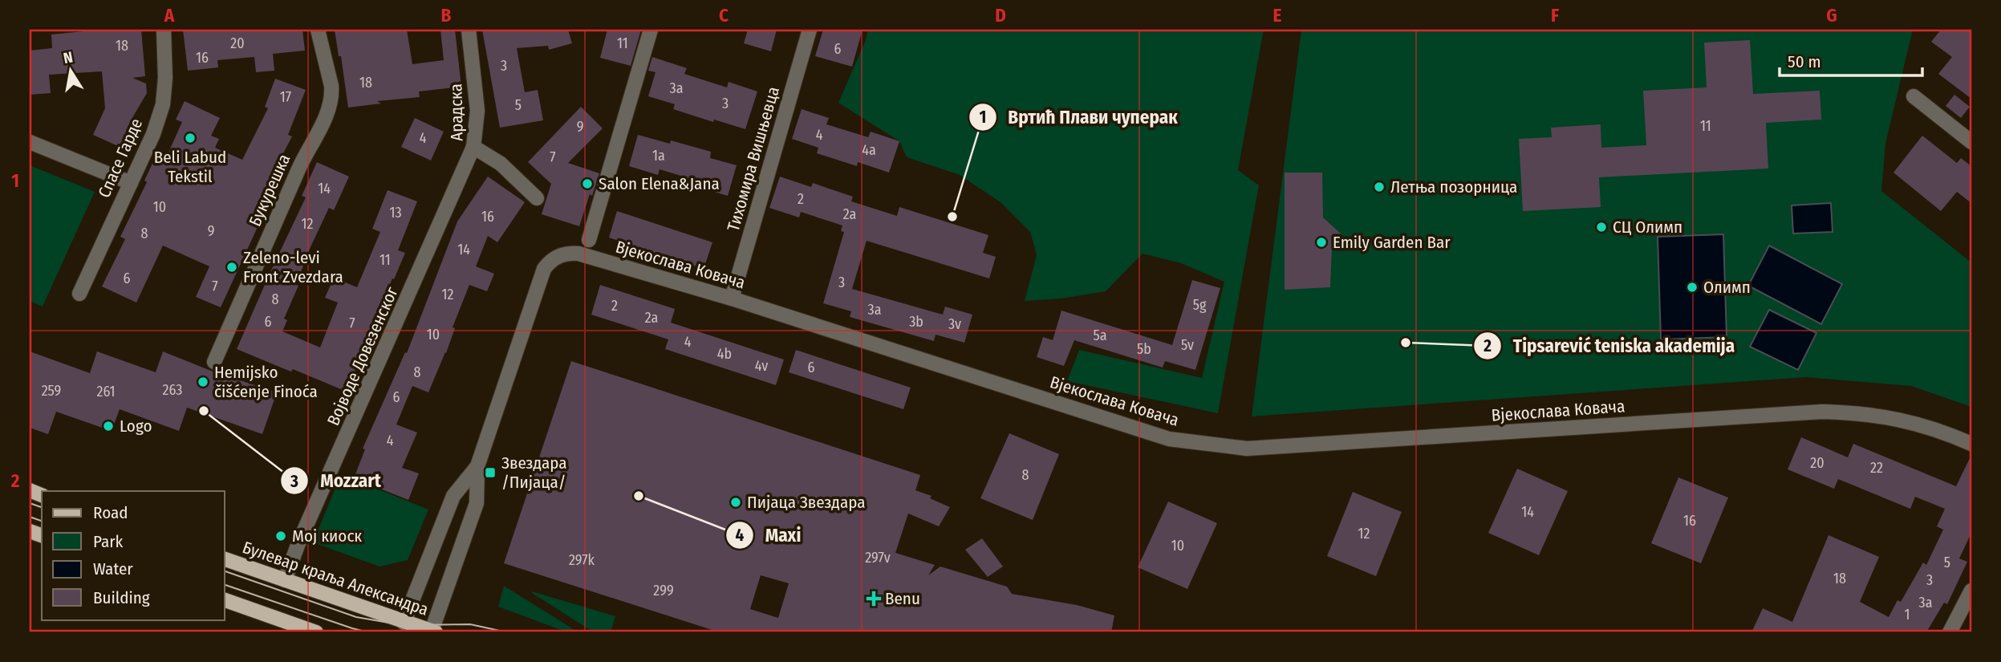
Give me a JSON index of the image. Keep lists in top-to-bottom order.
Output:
{
  "streets": {
    "main road": ["Булевар краља Александра"],
    "street": [
      "Арадска",
      "Спасе Гарде",
      "Тихомира Вишњевца",
      "Букурешка",
      "Вјекослава Ковача",
      "Војводе Довезенског"
    ]
  },
  "crossings": [
    ["Арадска", "Војводе Довезенског"],
    ["Тихомира Вишњевца", "Вјекослава Ковача"],
    ["Вјекослава Ковача", "Булевар краља Александра"],
    ["Војводе Довезенског", "Булевар краља Александра"]
  ],
  "places": {
    "other": [
      "Beli Labud Tekstil",
      "Salon Elena&Jana",
      "Летња позорница",
      "Вртић Плави чуперак",
      "СЦ Олимп",
      "Emily Garden Bar",
      "Zeleno-levi Front Zvezdara",
      "Олимп",
      "Tipsarević teniska akademija",
      "Hemijsko čišćenje Finoća",
      "Mozzart",
      "Logo",
      "Maxi",
      "Пијаца Звездара",
      "Мој киоск"
    ],
    "transit": ["Звездара /Пијаца/"],
    "health": ["Benu"]
  },
  "house_numbers": [
    "20",
    "11",
    "18",
    "6",
    "16",
    "3",
    "18",
    "3a",
    "17",
    "3",
    "5",
    "11",
    "9",
    "4",
    "4",
    "4a",
    "1a",
    "7",
    "14",
    "2",
    "10",
    "13",
    "2a",
    "16",
    "12",
    "9",
    "8",
    "14",
    "11",
    "6",
    "3",
    "7",
    "12",
    "8",
    "5g",
    "2",
    "3a",
    "2a",
    "6",
    "3b",
    "7",
    "3v",
    "10",
    "5a",
    "4",
    "5v",
    "5b",
    "4b",
    "4v",
    "6",
    "8",
    "263",
    "259",
    "261",
    "6",
    "4",
    "20",
    "22",
    "8",
    "14",
    "16",
    "12",
    "10",
    "297v",
    "297k",
    "5",
    "18",
    "3",
    "299",
    "3a",
    "1"
  ],
  "legend": [
    "Road",
    "Park",
    "Water",
    "Building"
  ],
  "scale_bar": "50 m",
  "north": "top",
  "grid": {
    "columns": [
      "A",
      "B",
      "C",
      "D",
      "E",
      "F",
      "G"
    ],
    "rows": ["1", "2"]
  }
}
